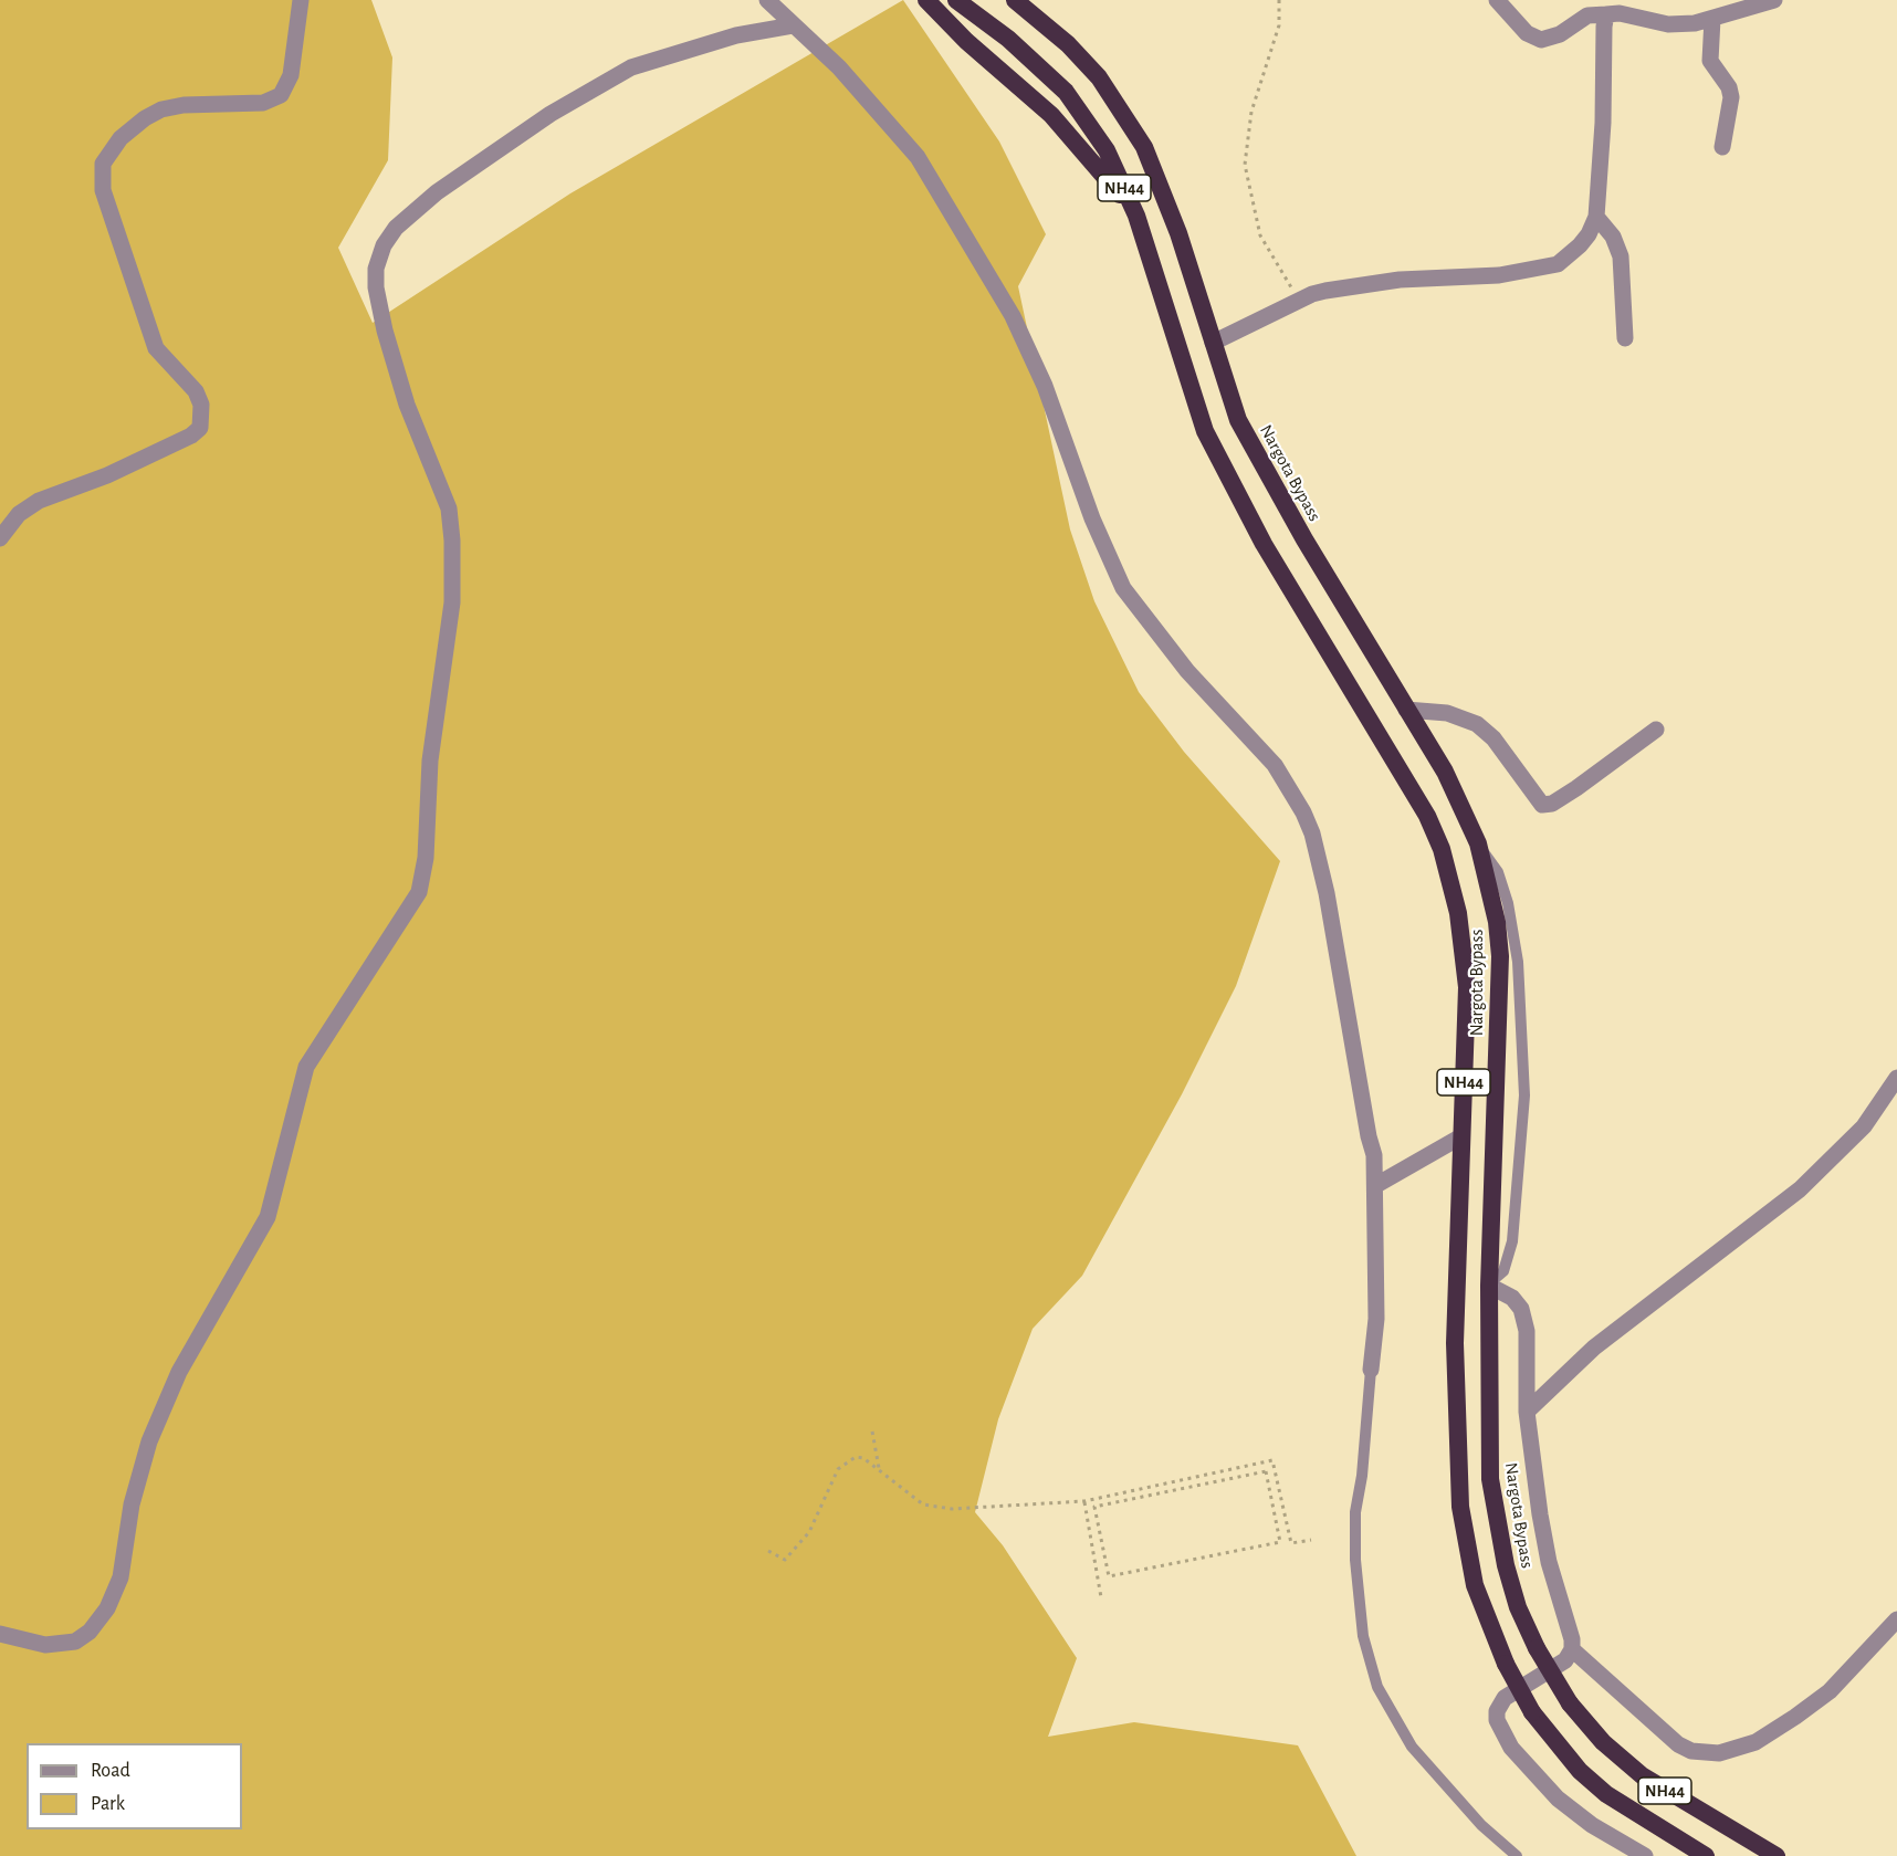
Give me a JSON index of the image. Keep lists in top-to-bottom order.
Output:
{
  "streets": {
    "highway": ["NH44", "Nargota Bypass"]
  },
  "legend": ["Road", "Park"]
}
